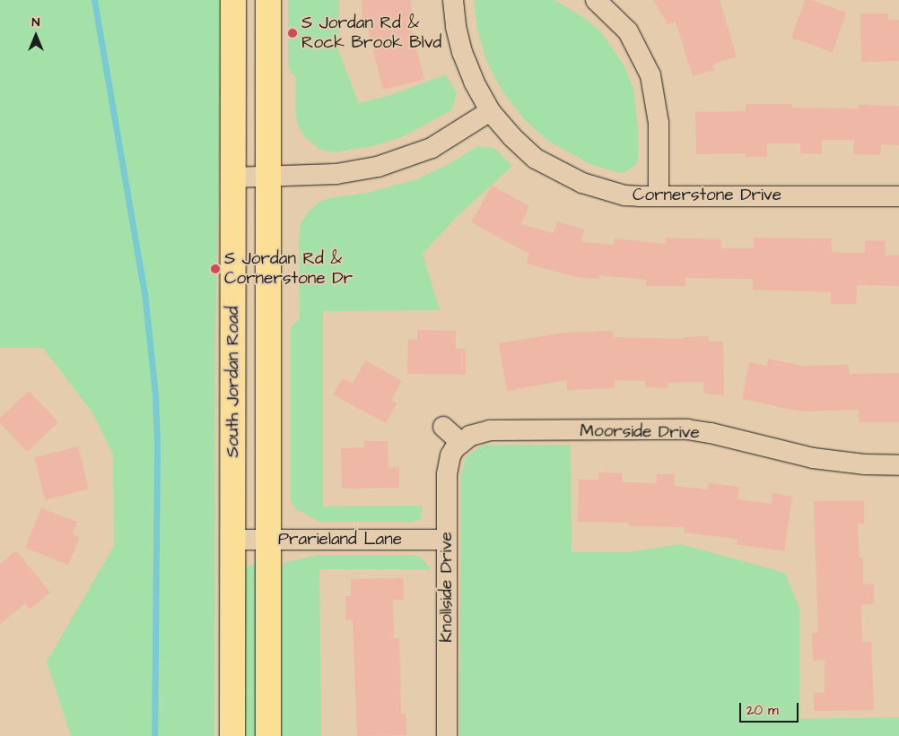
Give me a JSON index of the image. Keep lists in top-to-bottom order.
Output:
{
  "streets": {
    "main road": ["South Jordan Road"],
    "street": [
      "Cornerstone Drive",
      "Moorside Drive",
      "Prarieland Lane",
      "Knollside Drive"
    ]
  },
  "crossings": [
    ["South Jordan Road", "Prarieland Lane"],
    ["Moorside Drive", "Knollside Drive"],
    ["Prarieland Lane", "Knollside Drive"]
  ],
  "places": ["S Jordan Rd & Rock Brook Blvd", "S Jordan Rd & Cornerstone Dr"],
  "scale_bar": "20 m",
  "north": "top"
}
